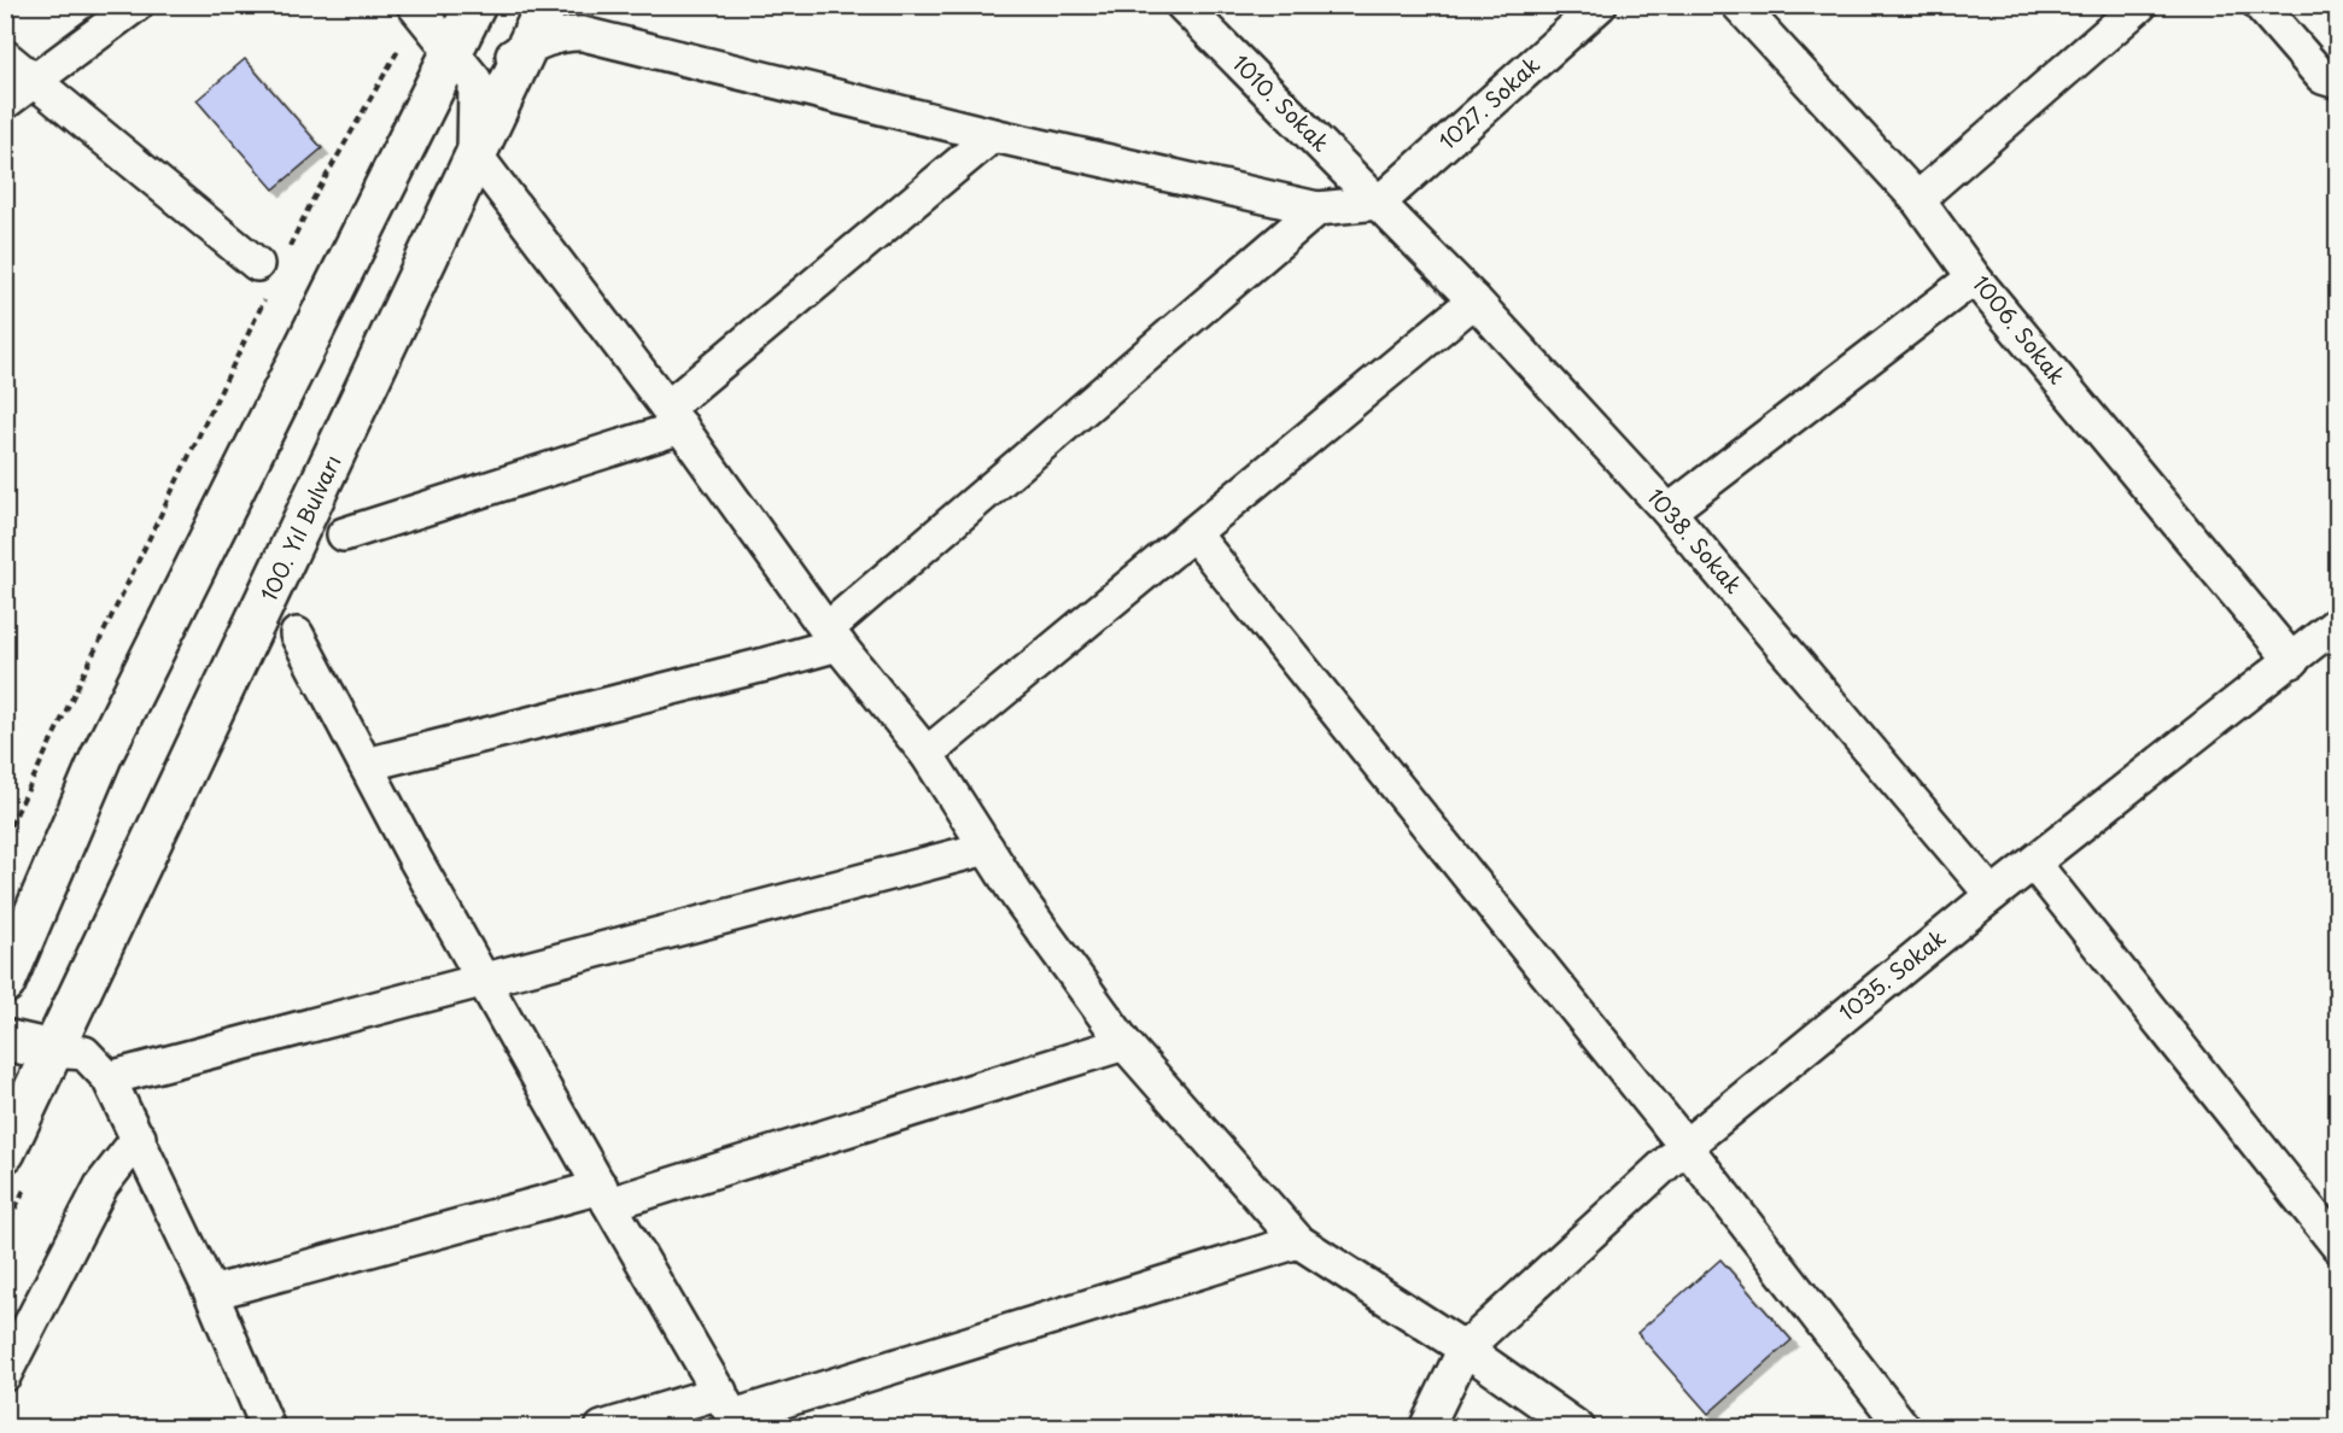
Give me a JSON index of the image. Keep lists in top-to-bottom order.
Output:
{
  "streets": {
    "main road": ["100. Yıl Bulvarı"],
    "street": [
      "1010. Sokak",
      "1027. Sokak",
      "1006. Sokak",
      "1038. Sokak",
      "1035. Sokak"
    ]
  },
  "crossings": [
    ["1010. Sokak", "1027. Sokak"],
    ["1010. Sokak", "1038. Sokak"],
    ["1027. Sokak", "1038. Sokak"],
    ["1006. Sokak", "1035. Sokak"],
    ["1038. Sokak", "1035. Sokak"]
  ]
}
